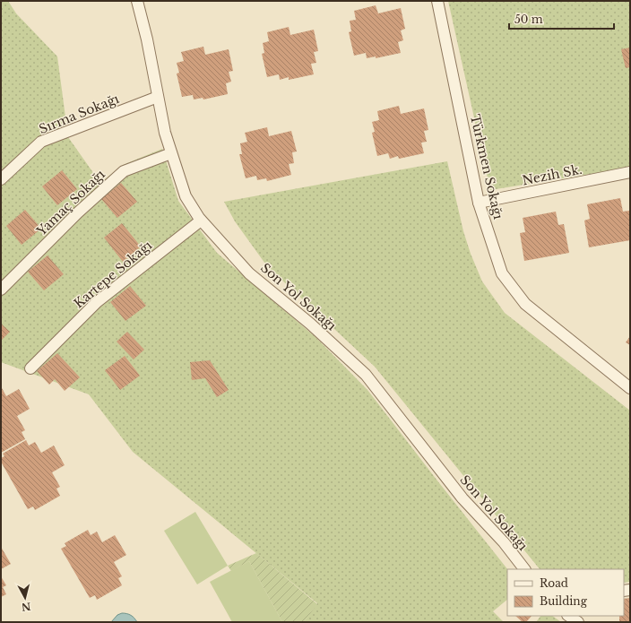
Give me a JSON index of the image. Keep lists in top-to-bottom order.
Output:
{
  "streets": {
    "street": [
      "Sırma Sokağı",
      "Türkmen Sokağı",
      "Nezih Sk.",
      "Yamaç Sokağı",
      "Kartepe Sokağı",
      "Son Yol Sokağı"
    ]
  },
  "crossings": [
    ["Sırma Sokağı", "Son Yol Sokağı"],
    ["Türkmen Sokağı", "Nezih Sk."],
    ["Yamaç Sokağı", "Son Yol Sokağı"],
    ["Kartepe Sokağı", "Son Yol Sokağı"]
  ],
  "legend": ["Road", "Building"],
  "scale_bar": "50 m",
  "north": "bottom"
}
